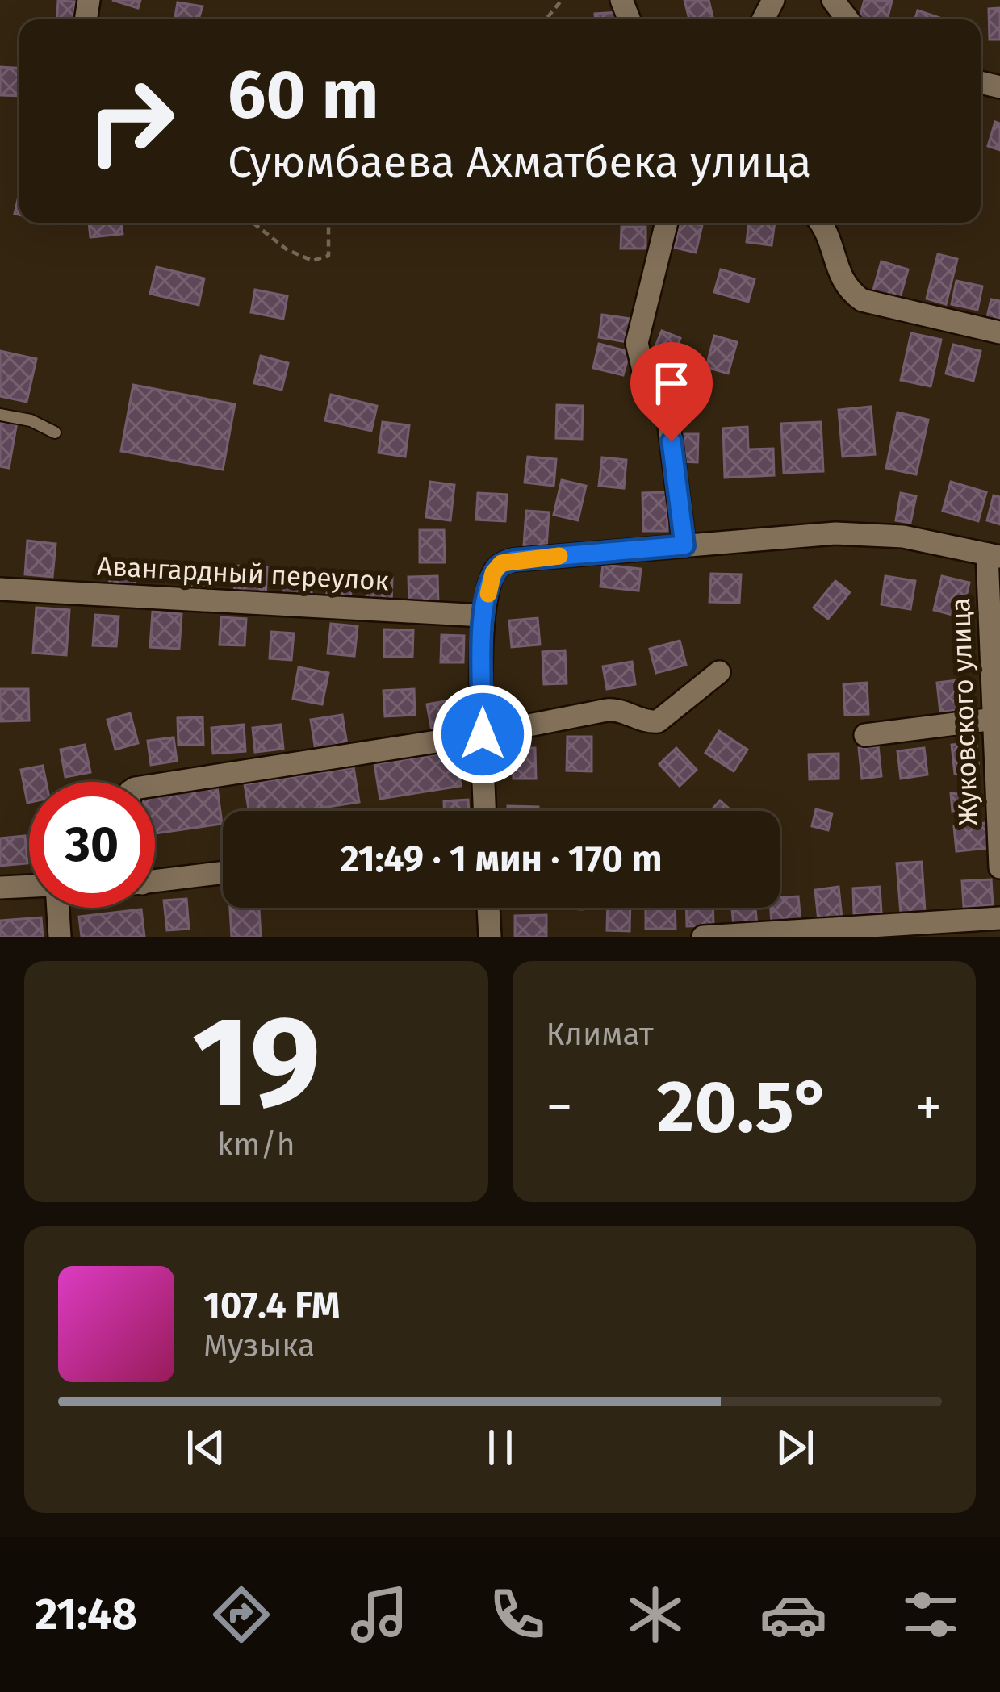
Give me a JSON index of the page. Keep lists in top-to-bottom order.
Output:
{
  "streets": {
    "street": ["Авангардный переулок", "Жуковского улица"]
  },
  "page": {
    "turn": ["60 m", "Суюмбаева Ахматбека улица"],
    "limit": "30",
    "trip": "21:49 · 1 мин · 170 m",
    "tile": [
      ["19", "km/h"],
      "Климат"
    ],
    "heat": ["−", "20.5°", "+"],
    "song": ["107.4 FM", "Музыка"],
    "tabs": "21:48"
  }
}
